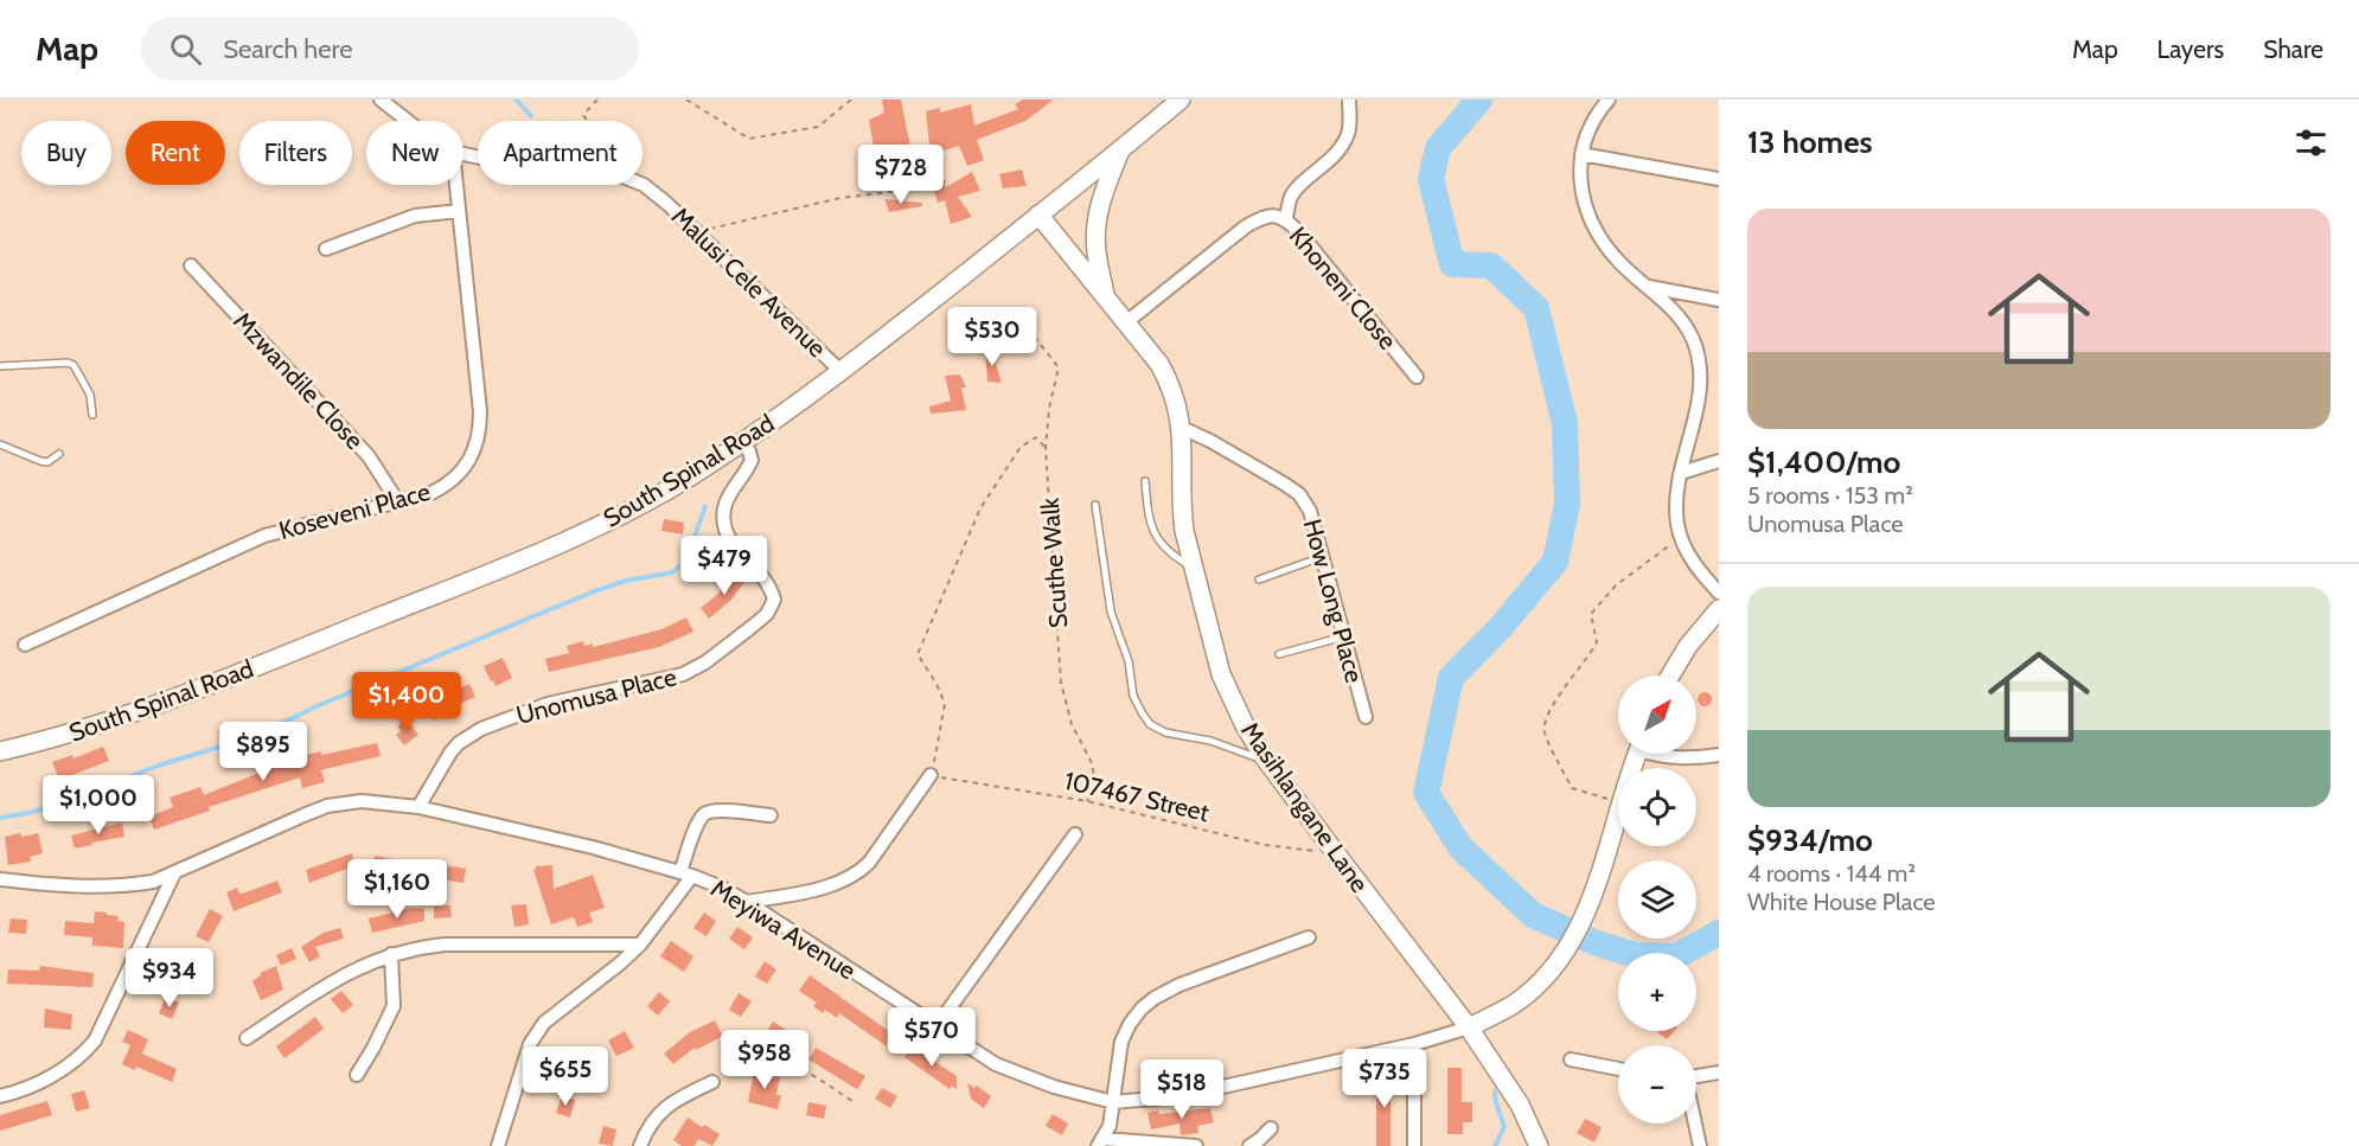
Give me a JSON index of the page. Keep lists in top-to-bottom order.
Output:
{
  "streets": {
    "street": [
      "Malusi Cele Avenue",
      "Khoneni Close",
      "Mzwandile Close",
      "South Spinal Road",
      "Koseveni Place",
      "How Long Place",
      "Unomusa Place",
      "Masihlangane Lane",
      "Meyiwa Avenue"
    ],
    "path": ["Scuthe Walk", "107467 Street"]
  },
  "crossings": [
    ["Malusi Cele Avenue", "South Spinal Road"],
    ["Khoneni Close", "Masihlangane Lane"],
    ["Mzwandile Close", "Koseveni Place"],
    ["South Spinal Road", "Unomusa Place"],
    ["South Spinal Road", "Masihlangane Lane"],
    ["Scuthe Walk", "107467 Street"],
    ["How Long Place", "Masihlangane Lane"],
    ["Unomusa Place", "Meyiwa Avenue"],
    ["107467 Street", "Masihlangane Lane"],
    ["Masihlangane Lane", "Meyiwa Avenue"]
  ],
  "north": "top right",
  "page": {
    "header": "Map",
    "search": "Search here",
    "nav": ["Map", "Layers", "Share"],
    "heading": "13 homes",
    "chip": [
      "Buy",
      "Rent",
      "Filters",
      "New",
      "Apartment"
    ],
    "price": [
      "$728",
      "$530",
      "$479",
      "$1,400",
      "$895",
      "$1,000",
      "$1,160",
      "$934",
      "$570",
      "$958",
      "$655",
      "$735",
      "$518"
    ],
    "list": [
      {
        "name": "$1,400/mo",
        "note": "5 rooms · 153 m² · Unomusa Place"
      },
      {
        "name": "$934/mo",
        "note": "4 rooms · 144 m² · White House Place"
      }
    ],
    "map_buttons": ["+", "−"]
  }
}
